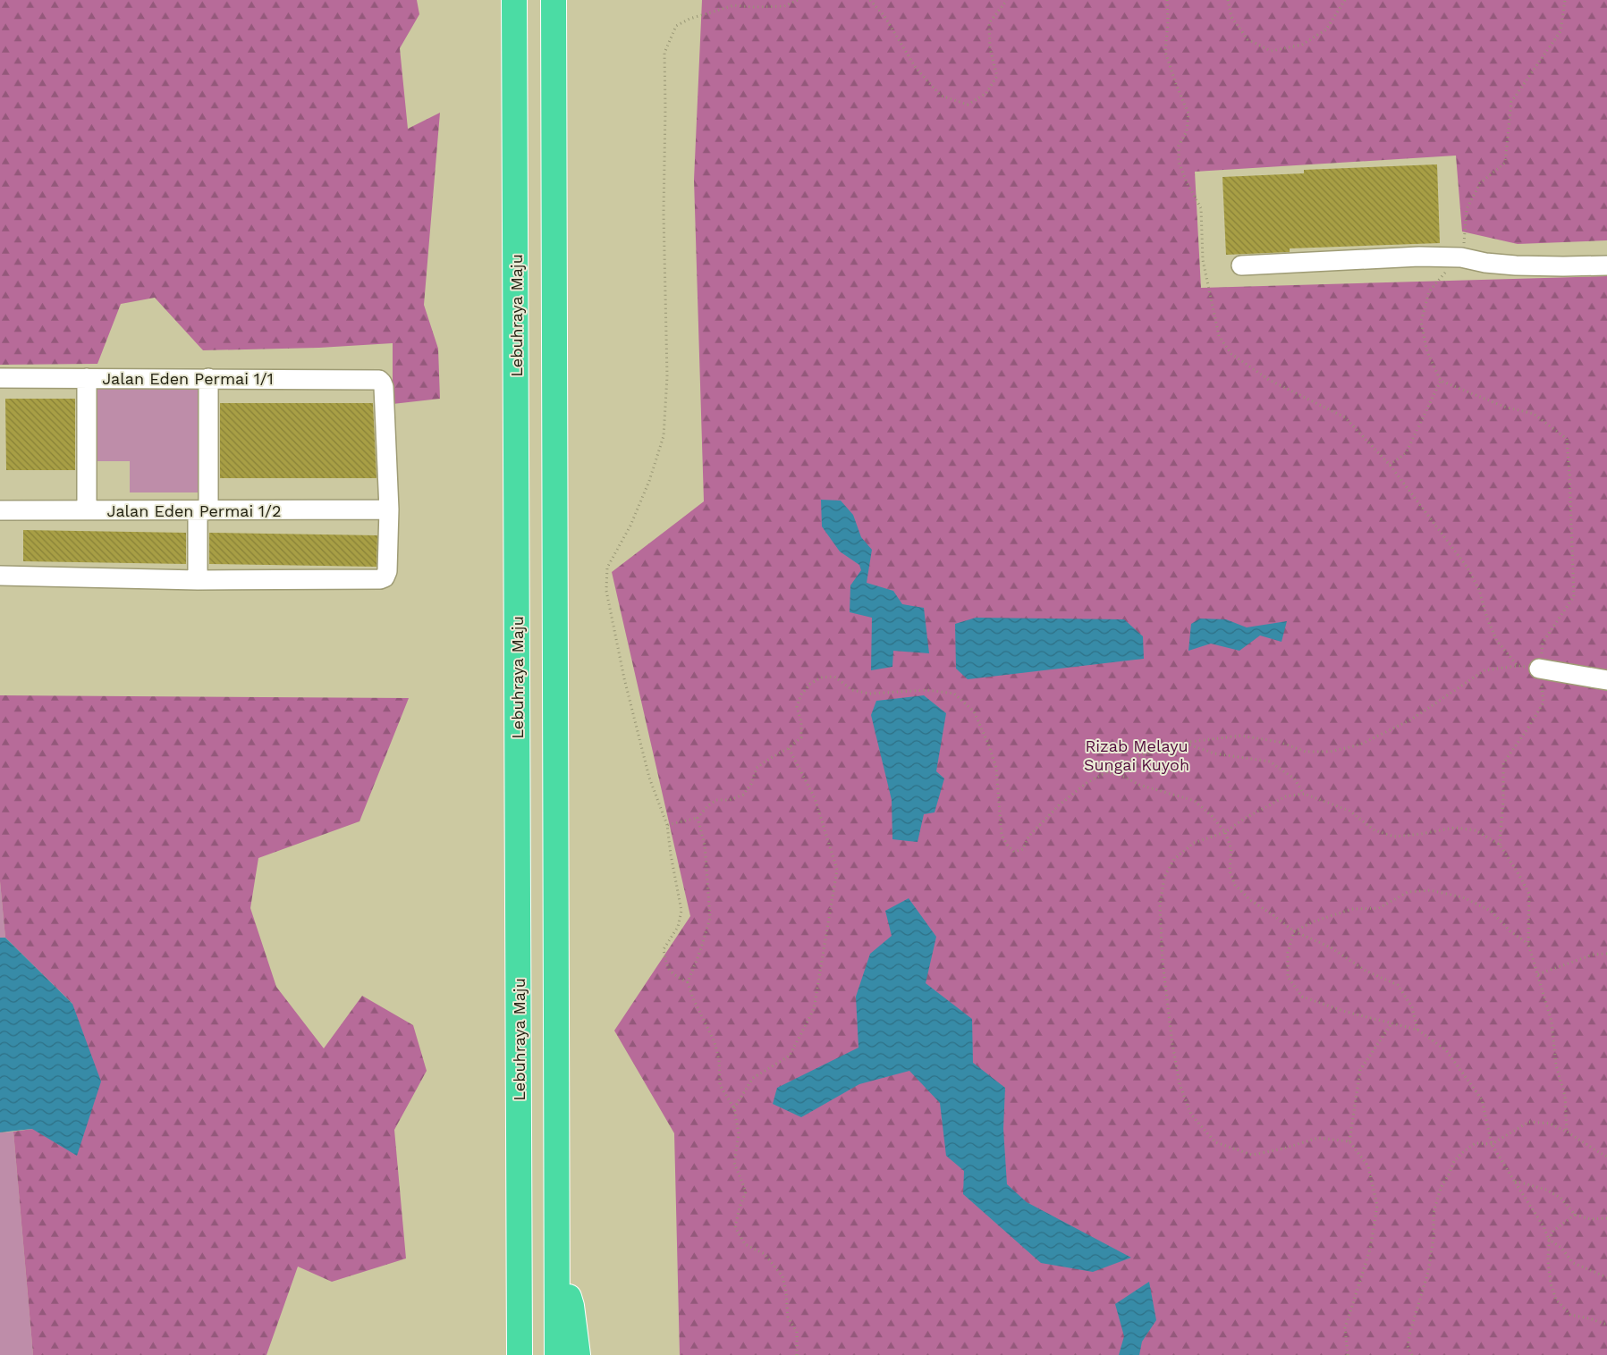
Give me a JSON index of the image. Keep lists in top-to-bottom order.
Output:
{
  "streets": {
    "highway": ["Lebuhraya Maju"],
    "street": ["Jalan Eden Permai 1/1", "Jalan Eden Permai 1/2"]
  },
  "crossings": [
    ["Jalan Eden Permai 1/1", "Jalan Eden Permai 1/2"]
  ],
  "parks": ["Rizab Melayu Sungai Kuyoh"]
}
